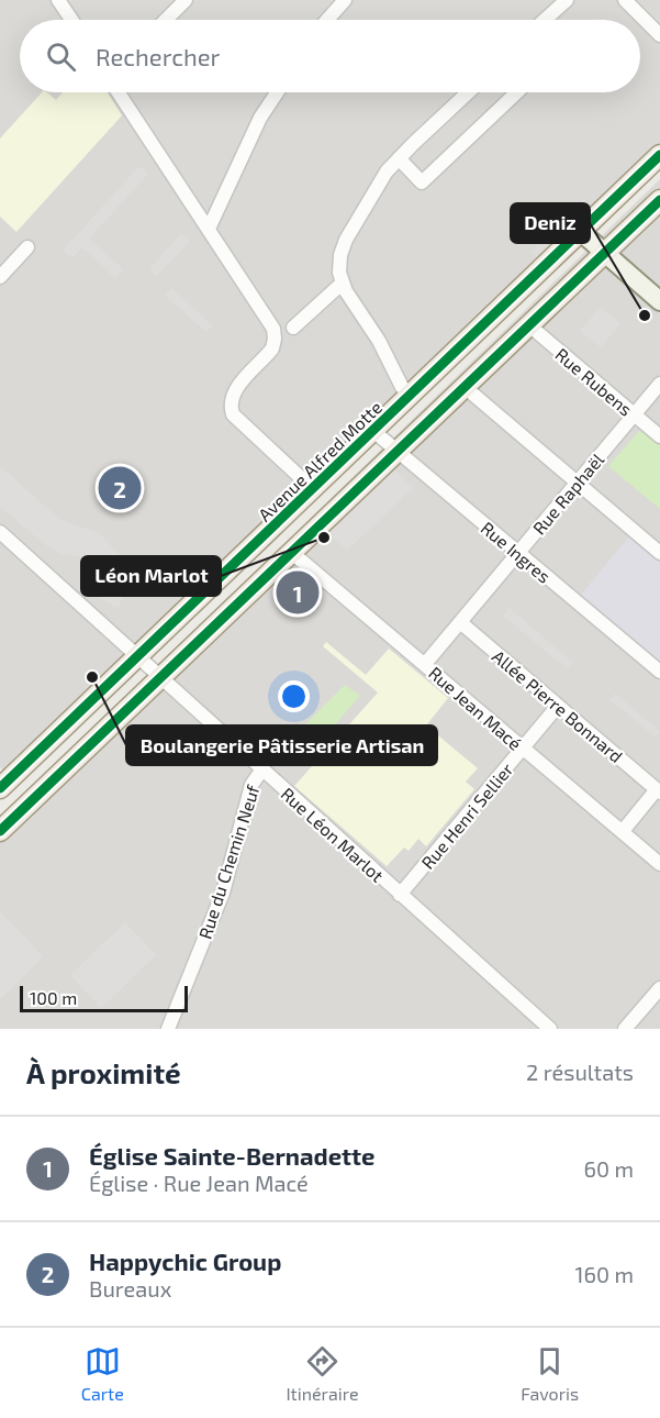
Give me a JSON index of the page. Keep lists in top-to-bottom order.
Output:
{
  "streets": {
    "main road": ["Avenue Alfred Motte"],
    "street": [
      "Rue Rubens",
      "Rue Raphaël",
      "Rue Ingres",
      "Allée Pierre Bonnard",
      "Rue Jean Macé",
      "Rue Henri Sellier",
      "Rue Léon Marlot",
      "Rue du Chemin Neuf"
    ]
  },
  "crossings": [
    ["Rue Rubens", "Rue Raphaël"],
    ["Avenue Alfred Motte", "Rue Ingres"],
    ["Avenue Alfred Motte", "Rue Léon Marlot"],
    ["Rue Raphaël", "Rue Ingres"],
    ["Rue Raphaël", "Allée Pierre Bonnard"],
    ["Rue Raphaël", "Rue Jean Macé"],
    ["Allée Pierre Bonnard", "Rue Jean Macé"],
    ["Allée Pierre Bonnard", "Rue Henri Sellier"],
    ["Rue Jean Macé", "Rue Henri Sellier"],
    ["Rue Henri Sellier", "Rue Léon Marlot"],
    ["Rue Léon Marlot", "Rue du Chemin Neuf"]
  ],
  "places": ["Deniz", "Léon Marlot", "Boulangerie Pâtisserie Artisan"],
  "scale_bar": "100 m",
  "page": {
    "search": "Rechercher",
    "pins": ["2", "1"],
    "scale": "100 m",
    "heading": ["À proximité", "2 résultats"],
    "list": [
      {
        "mark": "1",
        "name": "Église Sainte-Bernadette",
        "note": "Église · Rue Jean Macé",
        "value": "60 m"
      },
      {
        "mark": "2",
        "name": "Happychic Group",
        "note": "Bureaux",
        "value": "160 m"
      }
    ],
    "nav": ["Carte", "Itinéraire", "Favoris"]
  }
}
